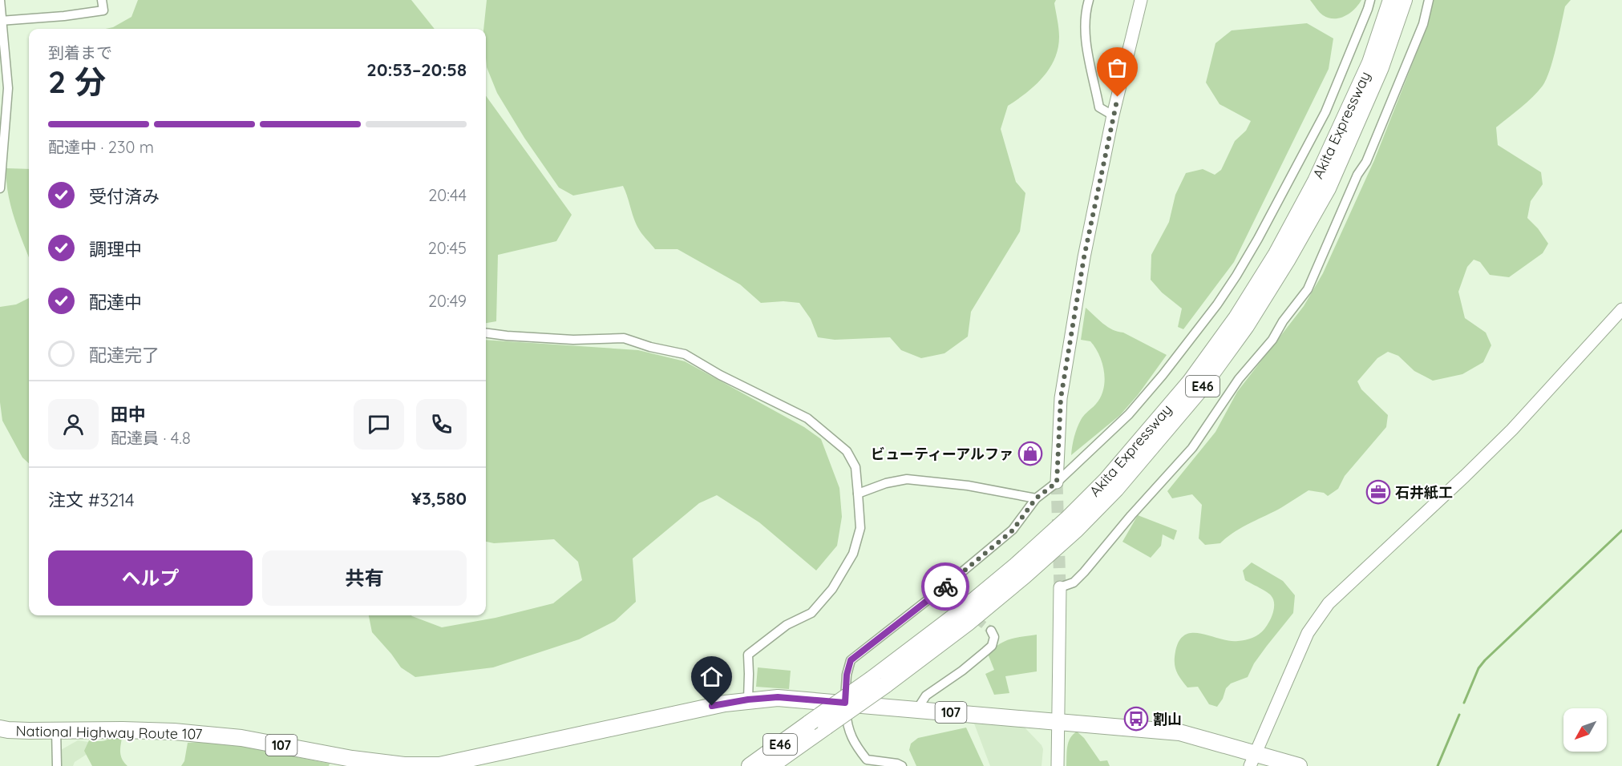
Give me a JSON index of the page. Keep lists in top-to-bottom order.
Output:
{
  "streets": {
    "highway": [
      "Akita Expressway",
      "E46",
      "107",
      "National Highway Route 107"
    ]
  },
  "places": {
    "shop": ["ビューティーアルファ"],
    "office": ["石井紙工"],
    "bus stop": ["割山"]
  },
  "north": "bottom left",
  "page": {
    "heading": ["2 分", "到着まで", "20:53–20:58"],
    "panel": [
      "田中",
      "配達員 · 4.8",
      "注文 #3214",
      "¥3,580"
    ],
    "bar": "配達中 · 230 m",
    "list": [
      ["受付済み", "20:44"],
      ["調理中", "20:45"],
      ["配達中", "20:49"],
      "配達完了"
    ],
    "buttons": ["ヘルプ", "共有"]
  }
}
